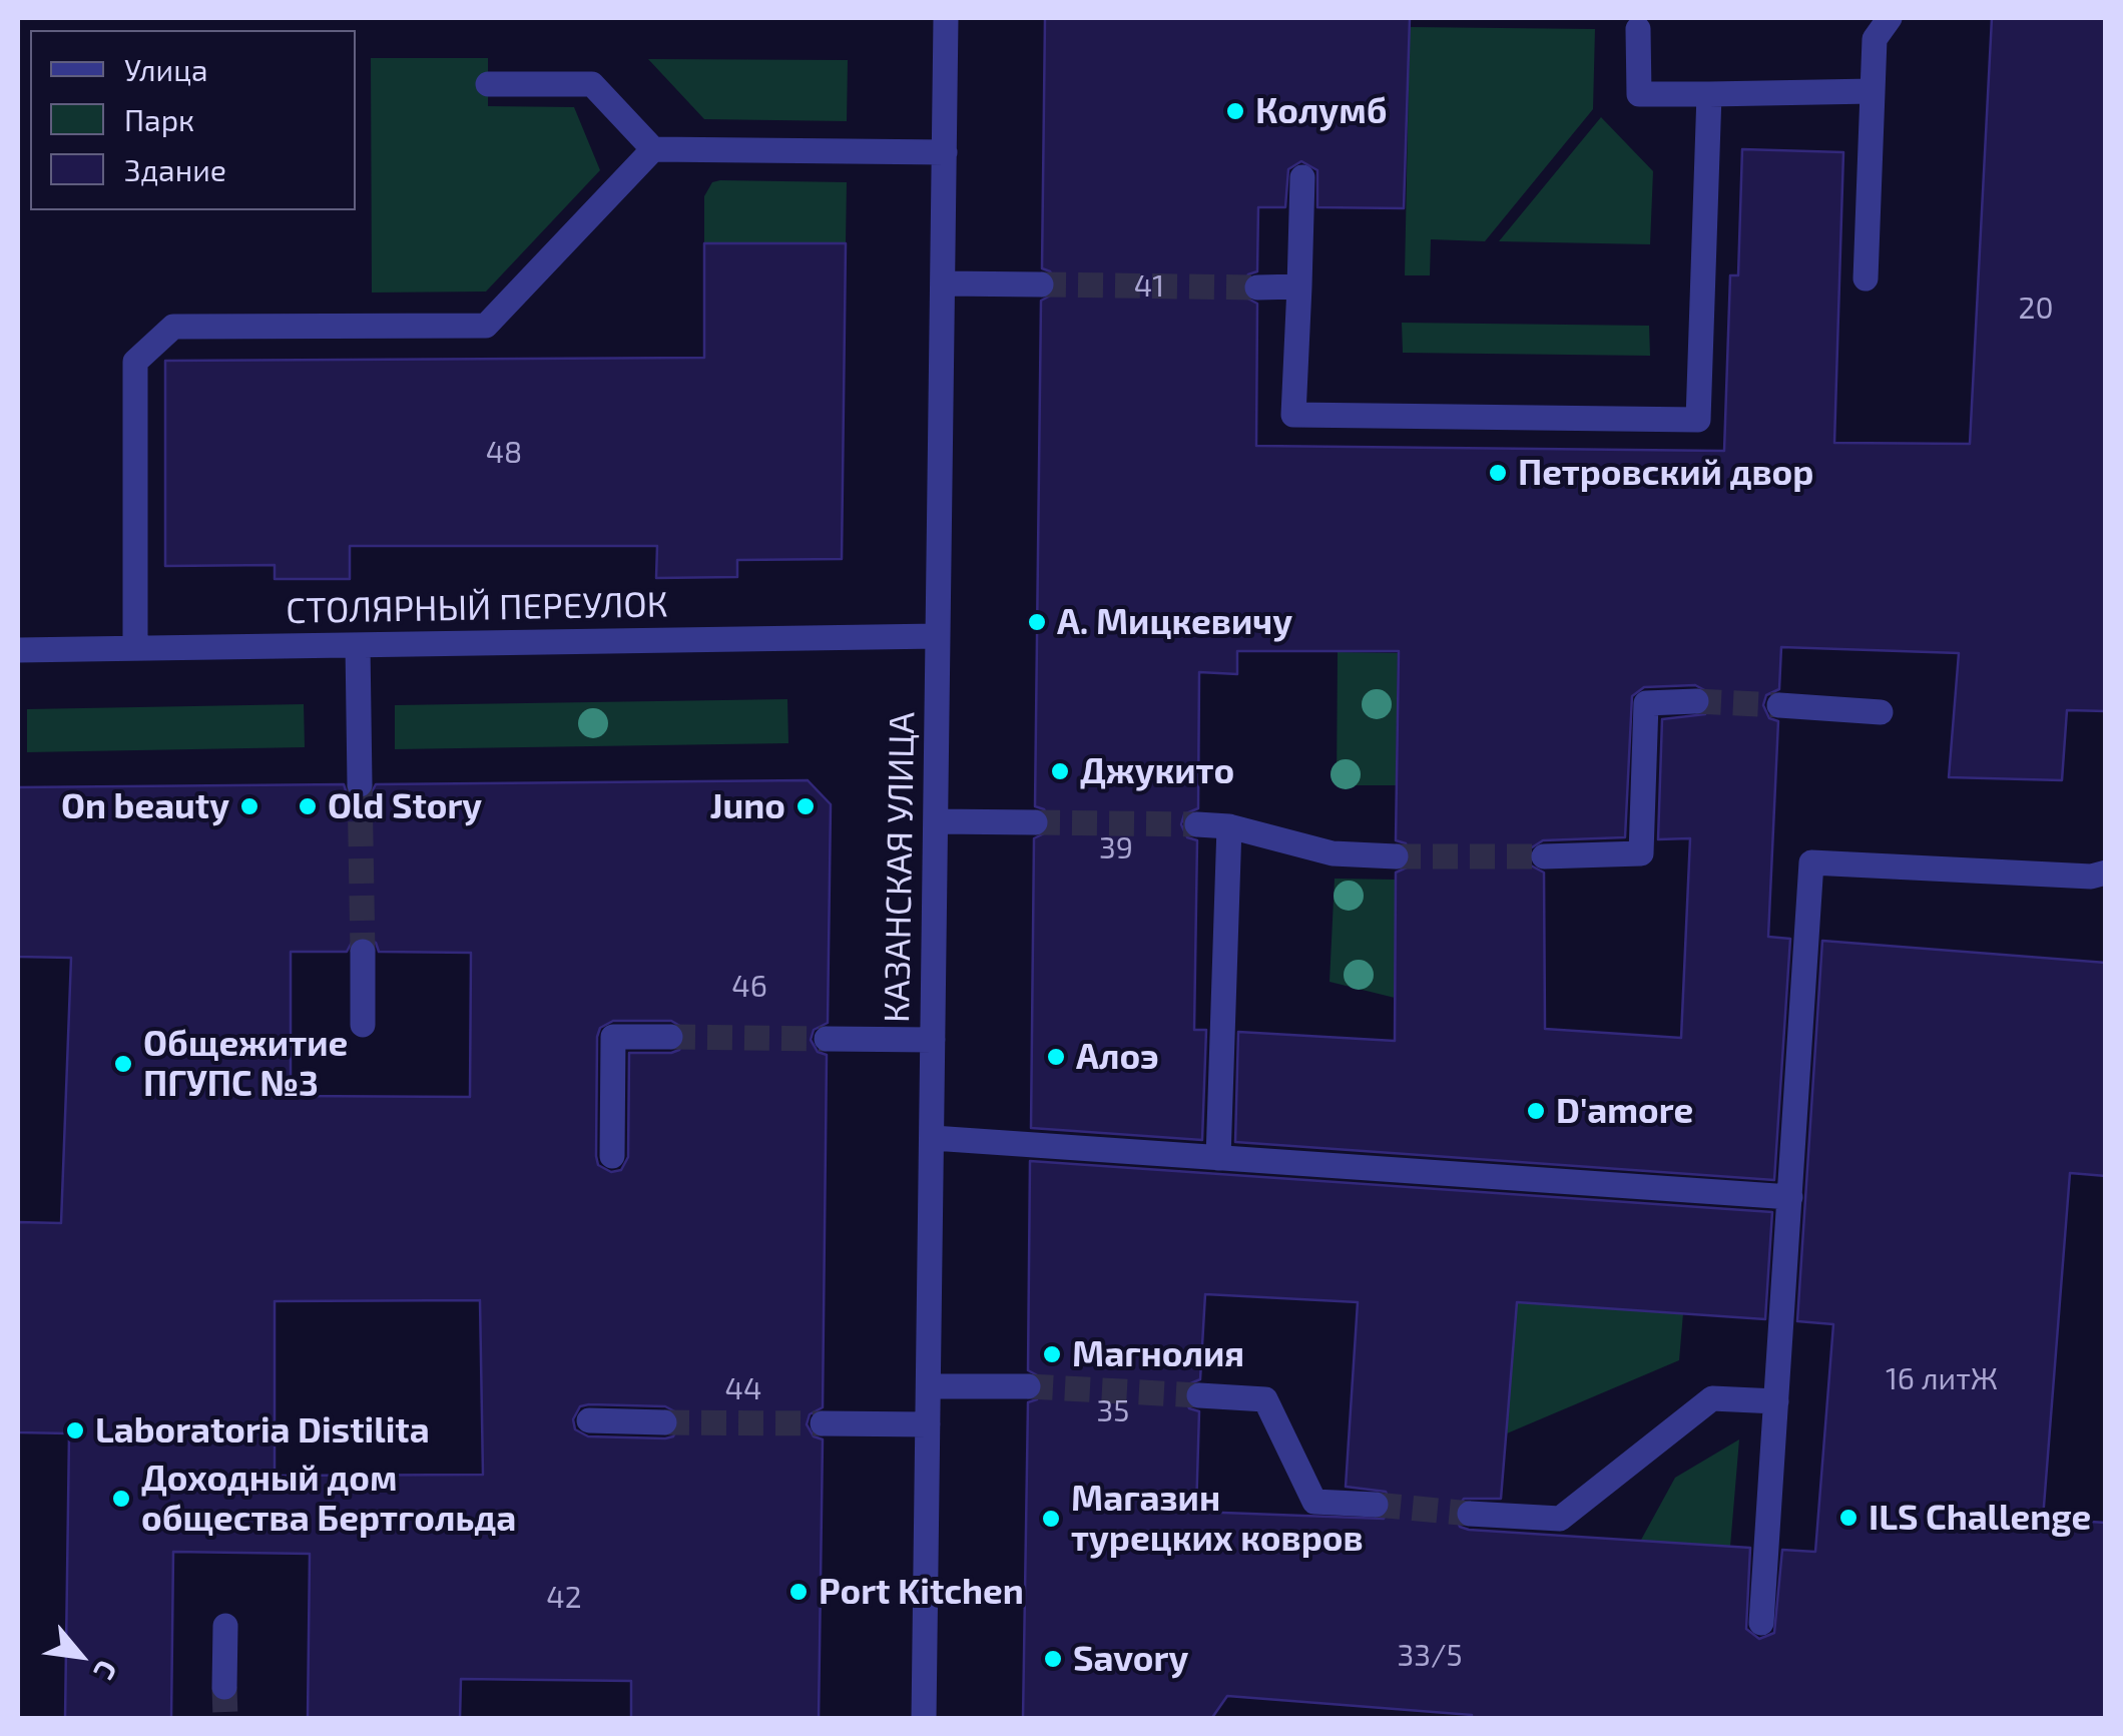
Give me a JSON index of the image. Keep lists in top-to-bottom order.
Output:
{
  "streets": {
    "street": ["СТОЛЯРНЫЙ ПЕРЕУЛОК", "КАЗАНСКАЯ УЛИЦА"]
  },
  "crossings": [
    ["СТОЛЯРНЫЙ ПЕРЕУЛОК", "КАЗАНСКАЯ УЛИЦА"]
  ],
  "places": [
    "Колумб",
    "Петровский двор",
    "А. Мицкевичу",
    "Джукито",
    "On beauty",
    "Old Story",
    "Juno",
    "Алоэ",
    "Общежитие ПГУПС №3",
    "D'amore",
    "Магнолия",
    "Laboratoria Distilita",
    "Доходный дом общества Бертгольда",
    "ILS Challenge",
    "Магазин турецких ковров",
    "Port Kitchen",
    "Savory"
  ],
  "house_numbers": [
    "41",
    "20",
    "48",
    "39",
    "46",
    "16 литЖ",
    "44",
    "35",
    "42",
    "33/5"
  ],
  "legend": ["Улица", "Парк", "Здание"],
  "north": "bottom right"
}
